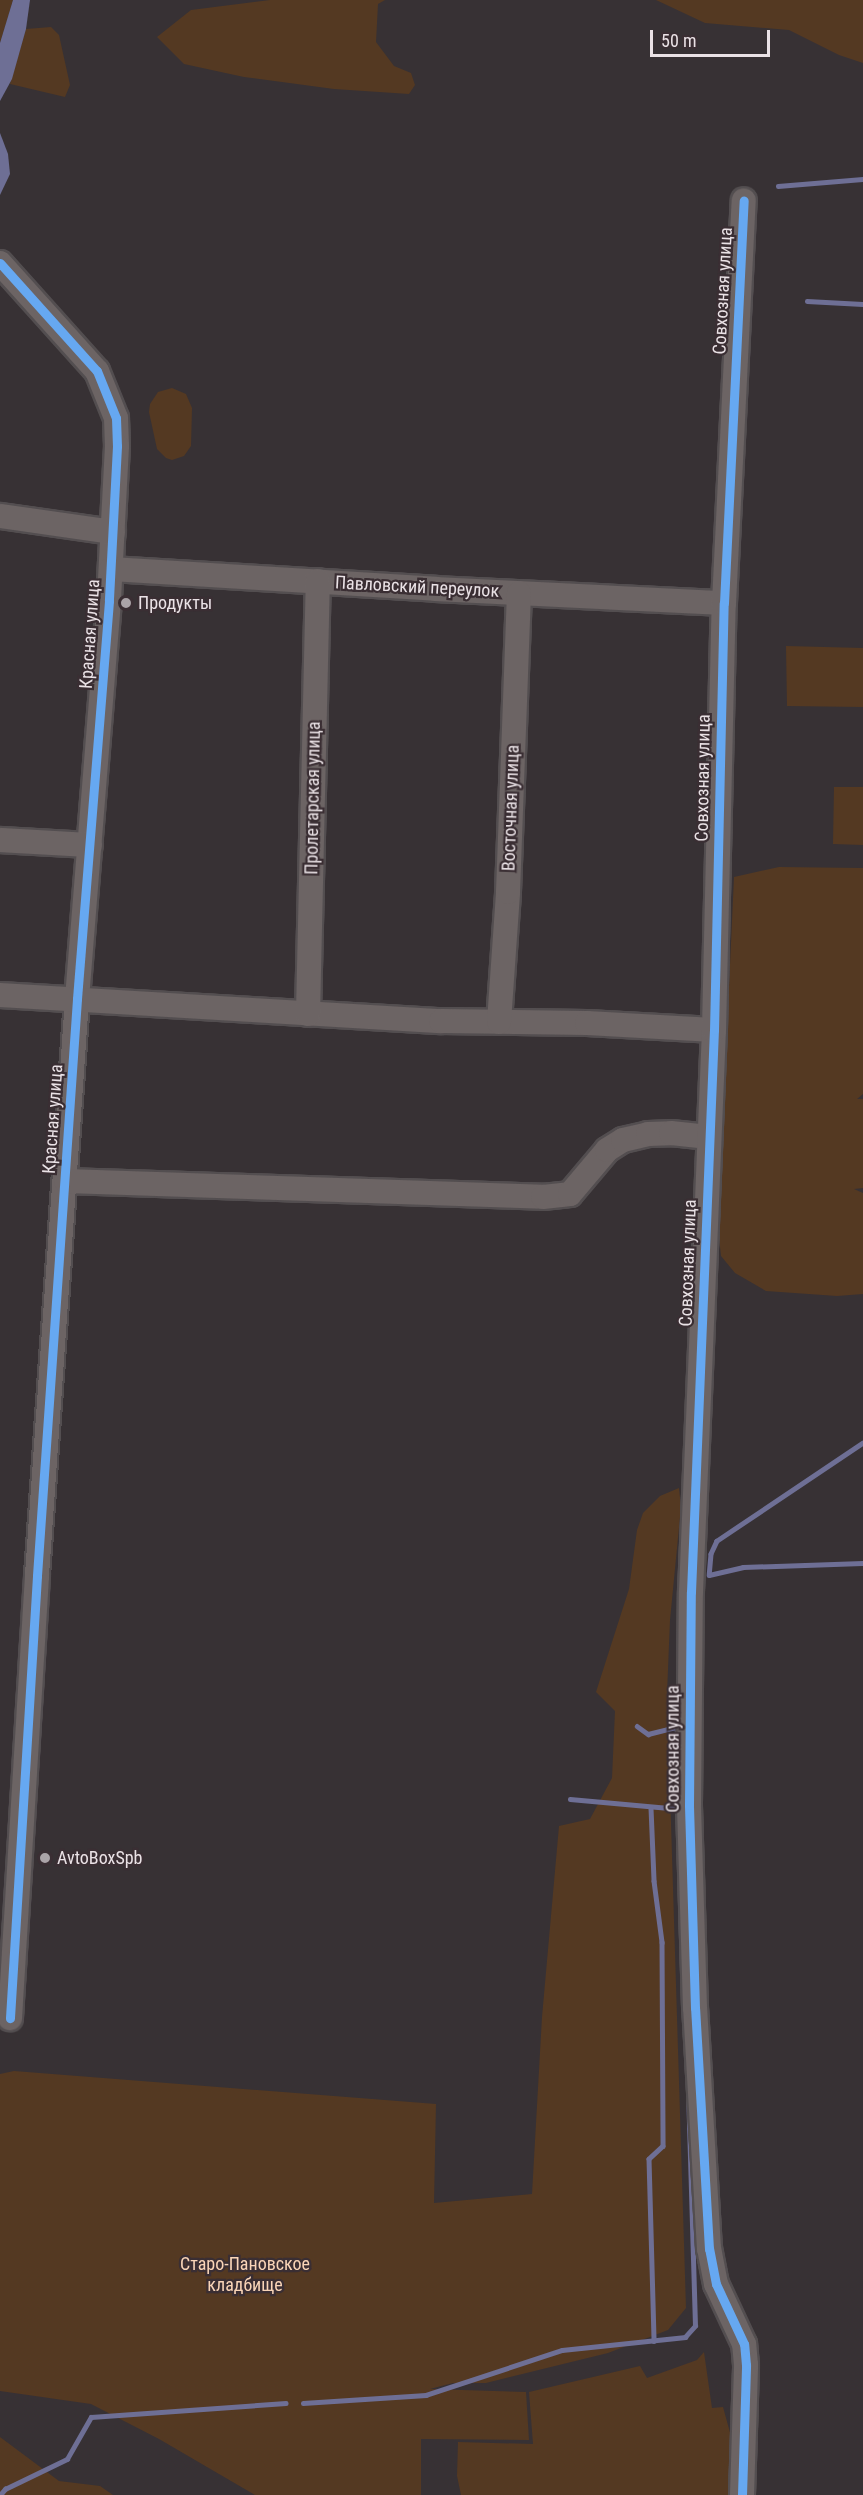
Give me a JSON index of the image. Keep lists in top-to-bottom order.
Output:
{
  "streets": {
    "street": [
      "Совхозная улица",
      "Павловский переулок",
      "Красная улица",
      "Пролетарская улица",
      "Восточная улица"
    ]
  },
  "crossings": [
    ["Совхозная улица", "Павловский переулок"],
    ["Павловский переулок", "Красная улица"],
    ["Павловский переулок", "Пролетарская улица"],
    ["Павловский переулок", "Восточная улица"]
  ],
  "parks": ["Старо-Пановское кладбище"],
  "places": ["Продукты", "AvtoBoxSpb"],
  "scale_bar": "50 m"
}
